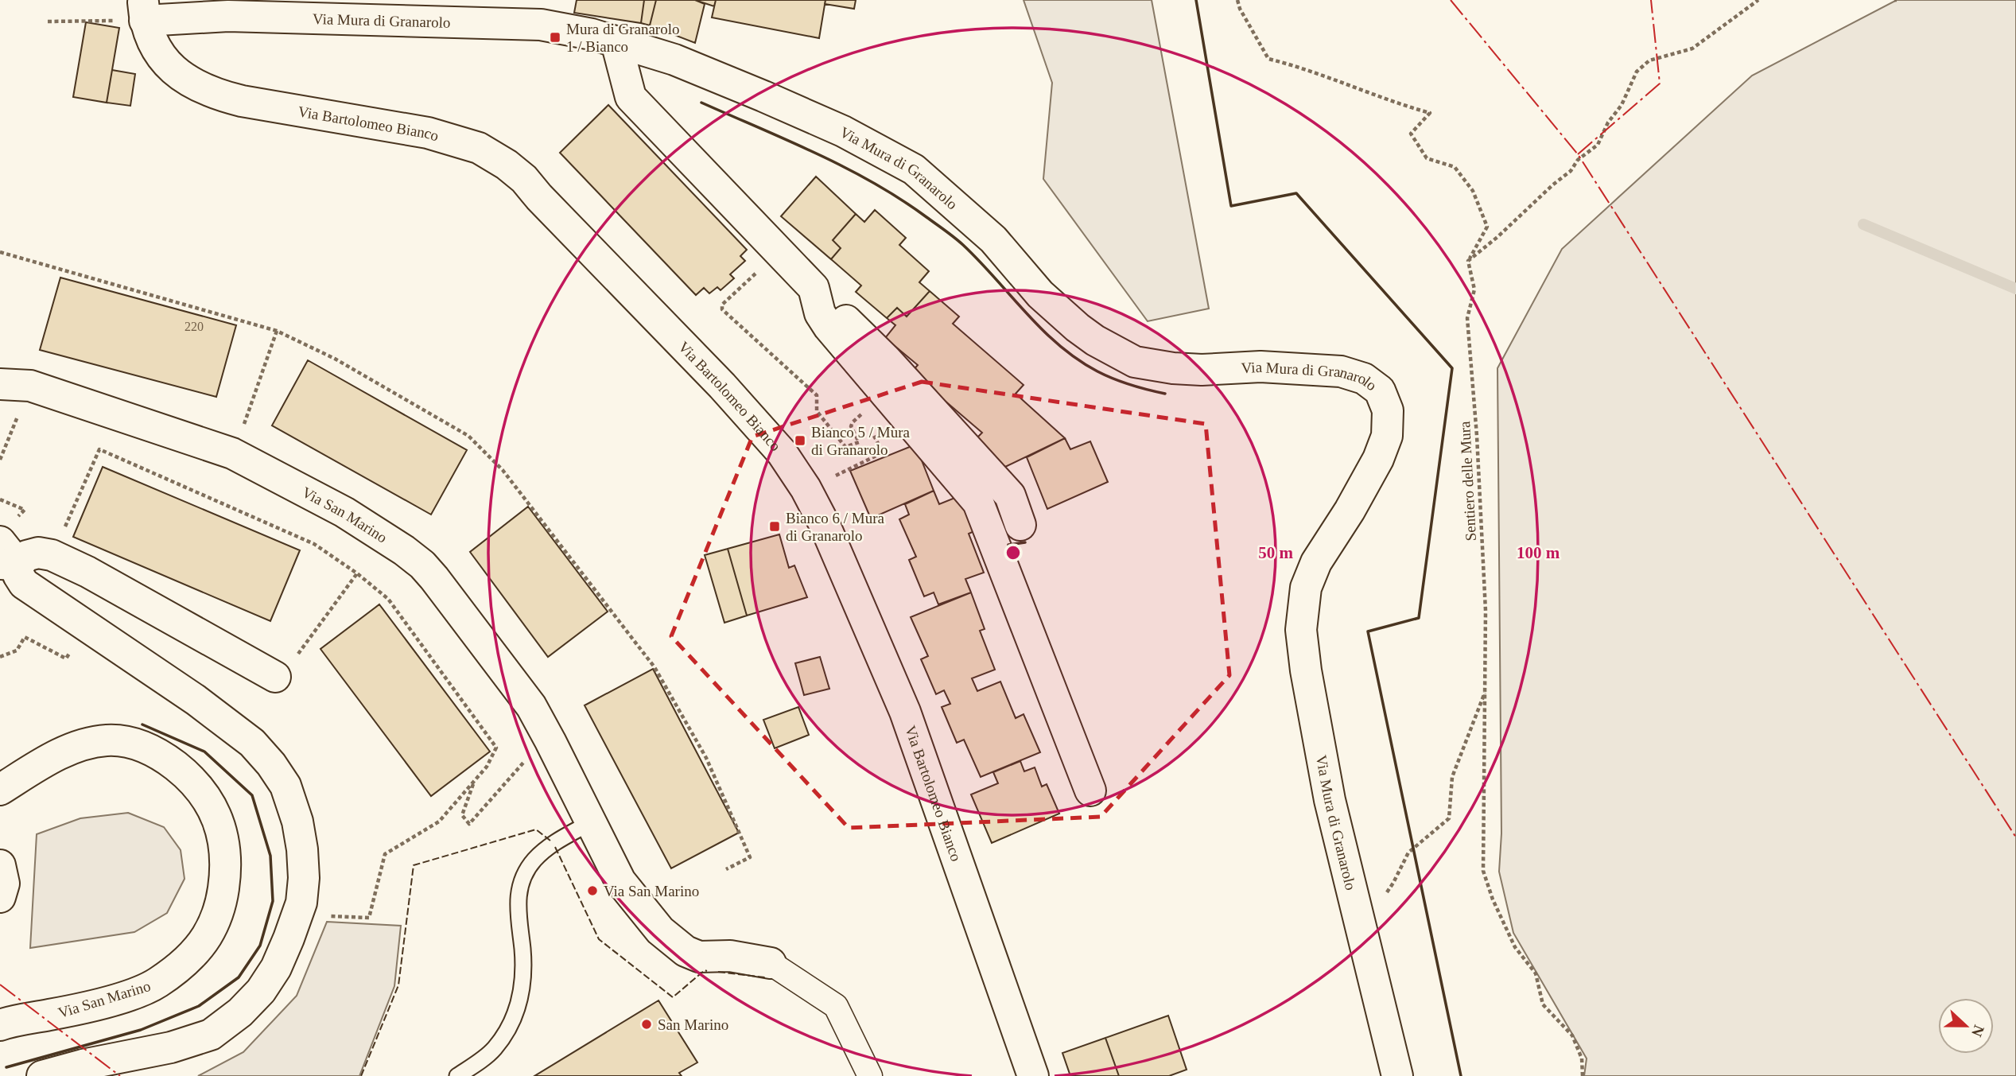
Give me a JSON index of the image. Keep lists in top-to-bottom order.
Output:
{
  "streets": {
    "street": ["Via Mura di Granarolo", "Via Bartolomeo Bianco", "Via San Marino"],
    "path": ["Sentiero delle Mura"]
  },
  "crossings": [
    ["Via Mura di Granarolo", "Via Bartolomeo Bianco"]
  ],
  "places": {
    "transit": ["Mura di Granarolo 1 / Bianco", "Bianco 5 / Mura di Granarolo", "Bianco 6 / Mura di Granarolo"],
    "other": ["Via San Marino", "San Marino"]
  },
  "house_numbers": ["220"],
  "north": "right",
  "rings": ["50 m", "100 m"]
}
